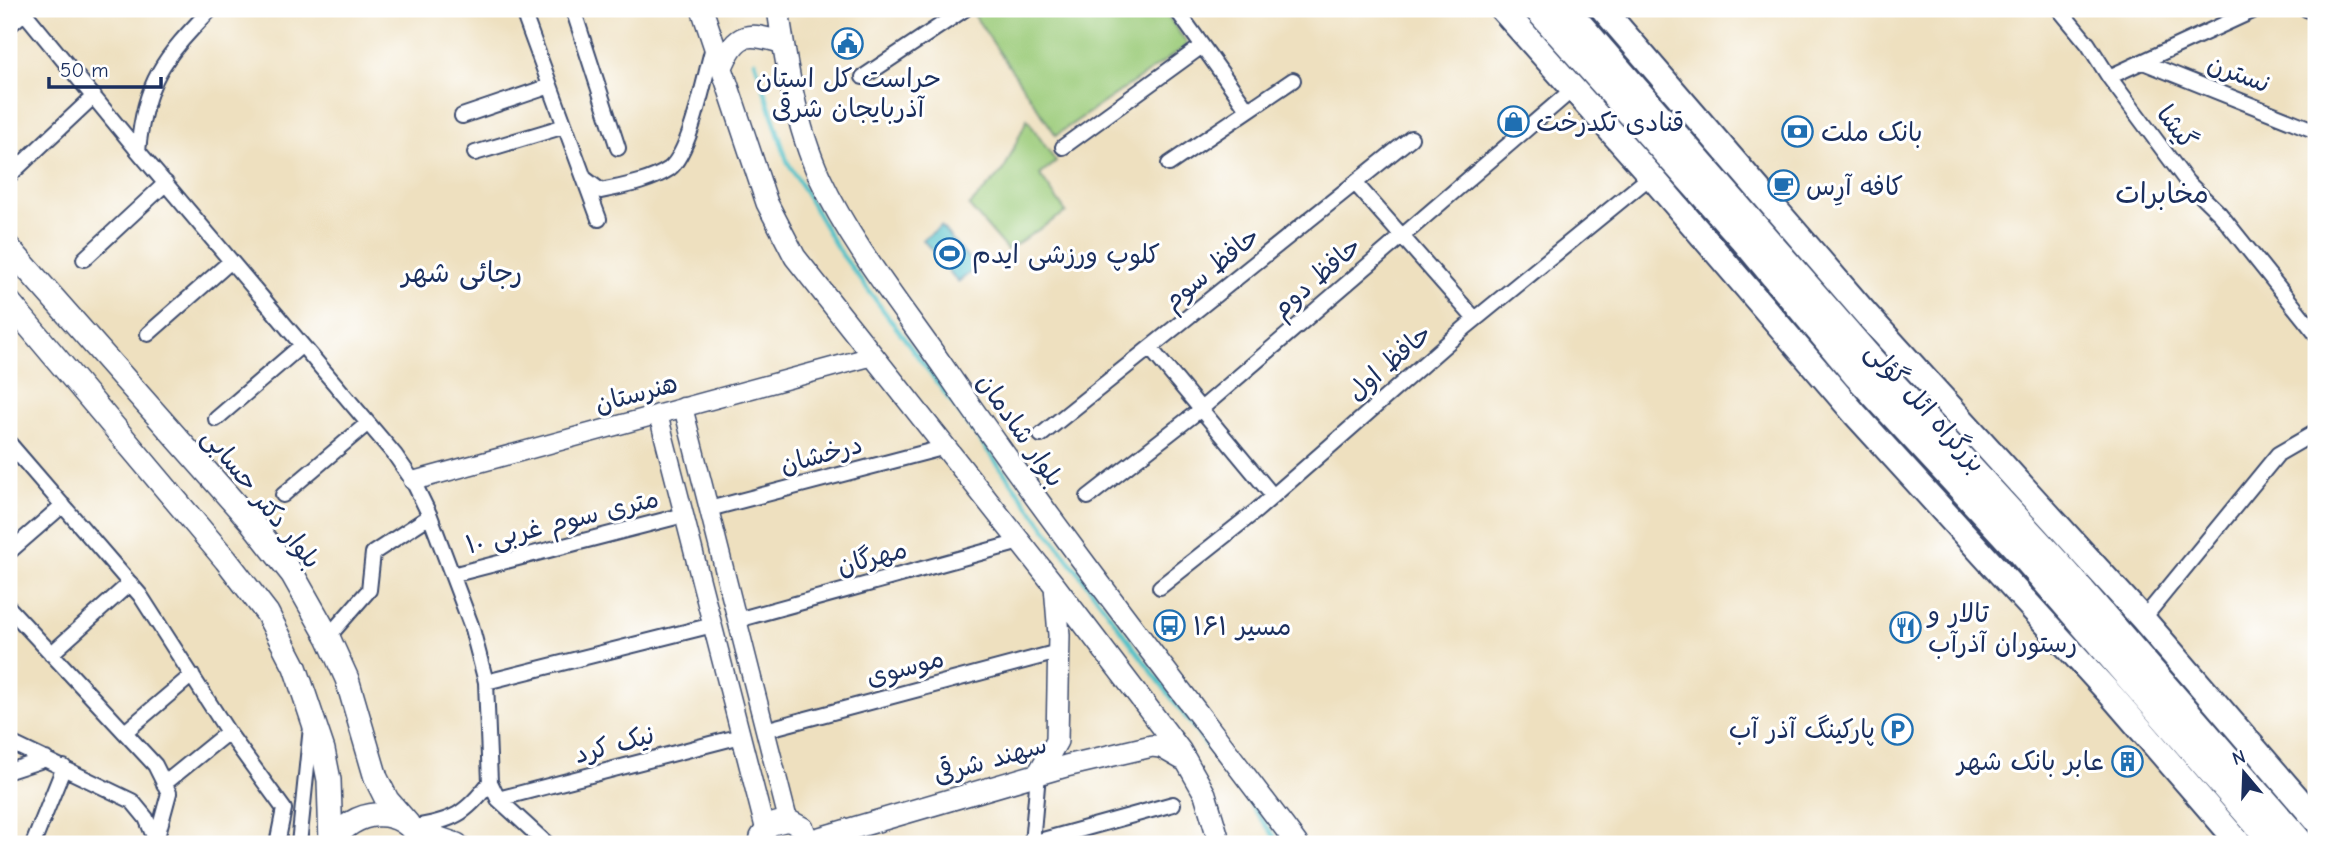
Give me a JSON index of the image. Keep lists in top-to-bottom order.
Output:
{
  "streets": {
    "highway": ["بزرگراه ائل گؤلی"],
    "main road": ["بلوار شادمان", "بلوار دکتر حسابی", "سهند شرقی"],
    "street": [
      "نسترن",
      "گیشا",
      "حافظ سوم",
      "حافظ دوم",
      "حافظ اول",
      "هنرستان",
      "درخشان",
      "۱۰ متری سوم غربی",
      "مهرگان",
      "موسوی",
      "نیک کرد"
    ]
  },
  "districts": ["مخابرات", "رجائی شهر"],
  "places": {
    "public building": ["حراست کل استان آذربایجان شرقی"],
    "shop": ["قنادی تکدرخت"],
    "bank": ["بانک ملت"],
    "cafe": ["کافه آرِس"],
    "sports": ["کلوپ ورزشی ایدم"],
    "bus stop": ["مسیر ۱۶۱"],
    "restaurant": ["تالار و رستوران آذرآب"],
    "parking": ["پارکینگ آذر آب"],
    "building": ["عابر بانک شهر"]
  },
  "scale_bar": "50 m",
  "north": "top"
}
